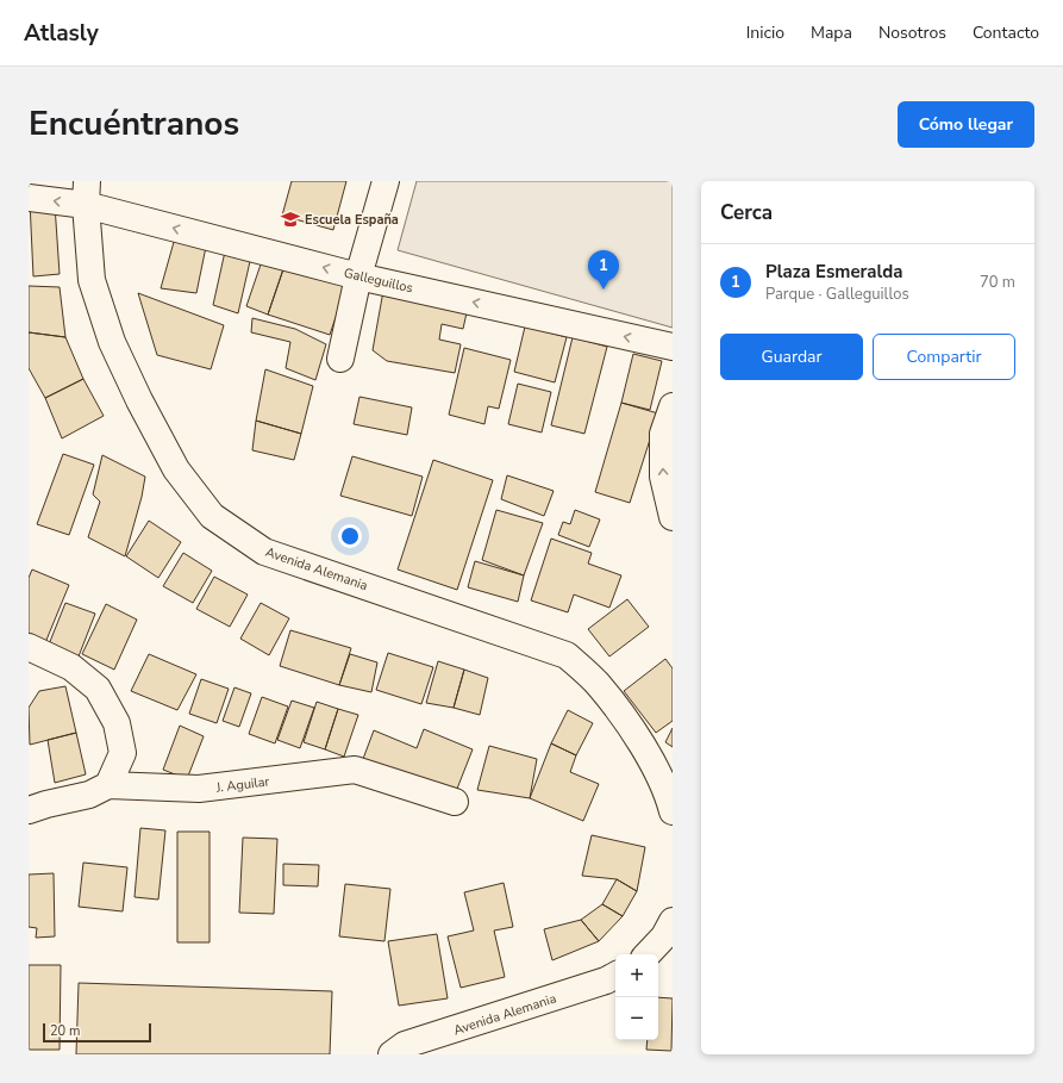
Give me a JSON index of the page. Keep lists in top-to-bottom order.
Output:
{
  "streets": {
    "street": ["Galleguillos", "Avenida Alemania", "J. Aguilar"]
  },
  "crossings": [
    ["Galleguillos", "Avenida Alemania"]
  ],
  "one_way": ["Galleguillos"],
  "places": {
    "school or university": ["Escuela España"]
  },
  "scale_bar": "20 m",
  "page": {
    "header": "Atlasly",
    "nav": [
      "Inicio",
      "Mapa",
      "Nosotros",
      "Contacto"
    ],
    "title": "Encuéntranos",
    "buttons": [
      "Cómo llegar",
      ["Guardar", "Compartir"]
    ],
    "heading": "Cerca",
    "list": [
      {
        "mark": "1",
        "name": "Plaza Esmeralda",
        "note": "Parque · Galleguillos",
        "value": "70 m"
      }
    ],
    "pins": "1",
    "map_buttons": ["+", "−"],
    "scale": "20 m"
  }
}
